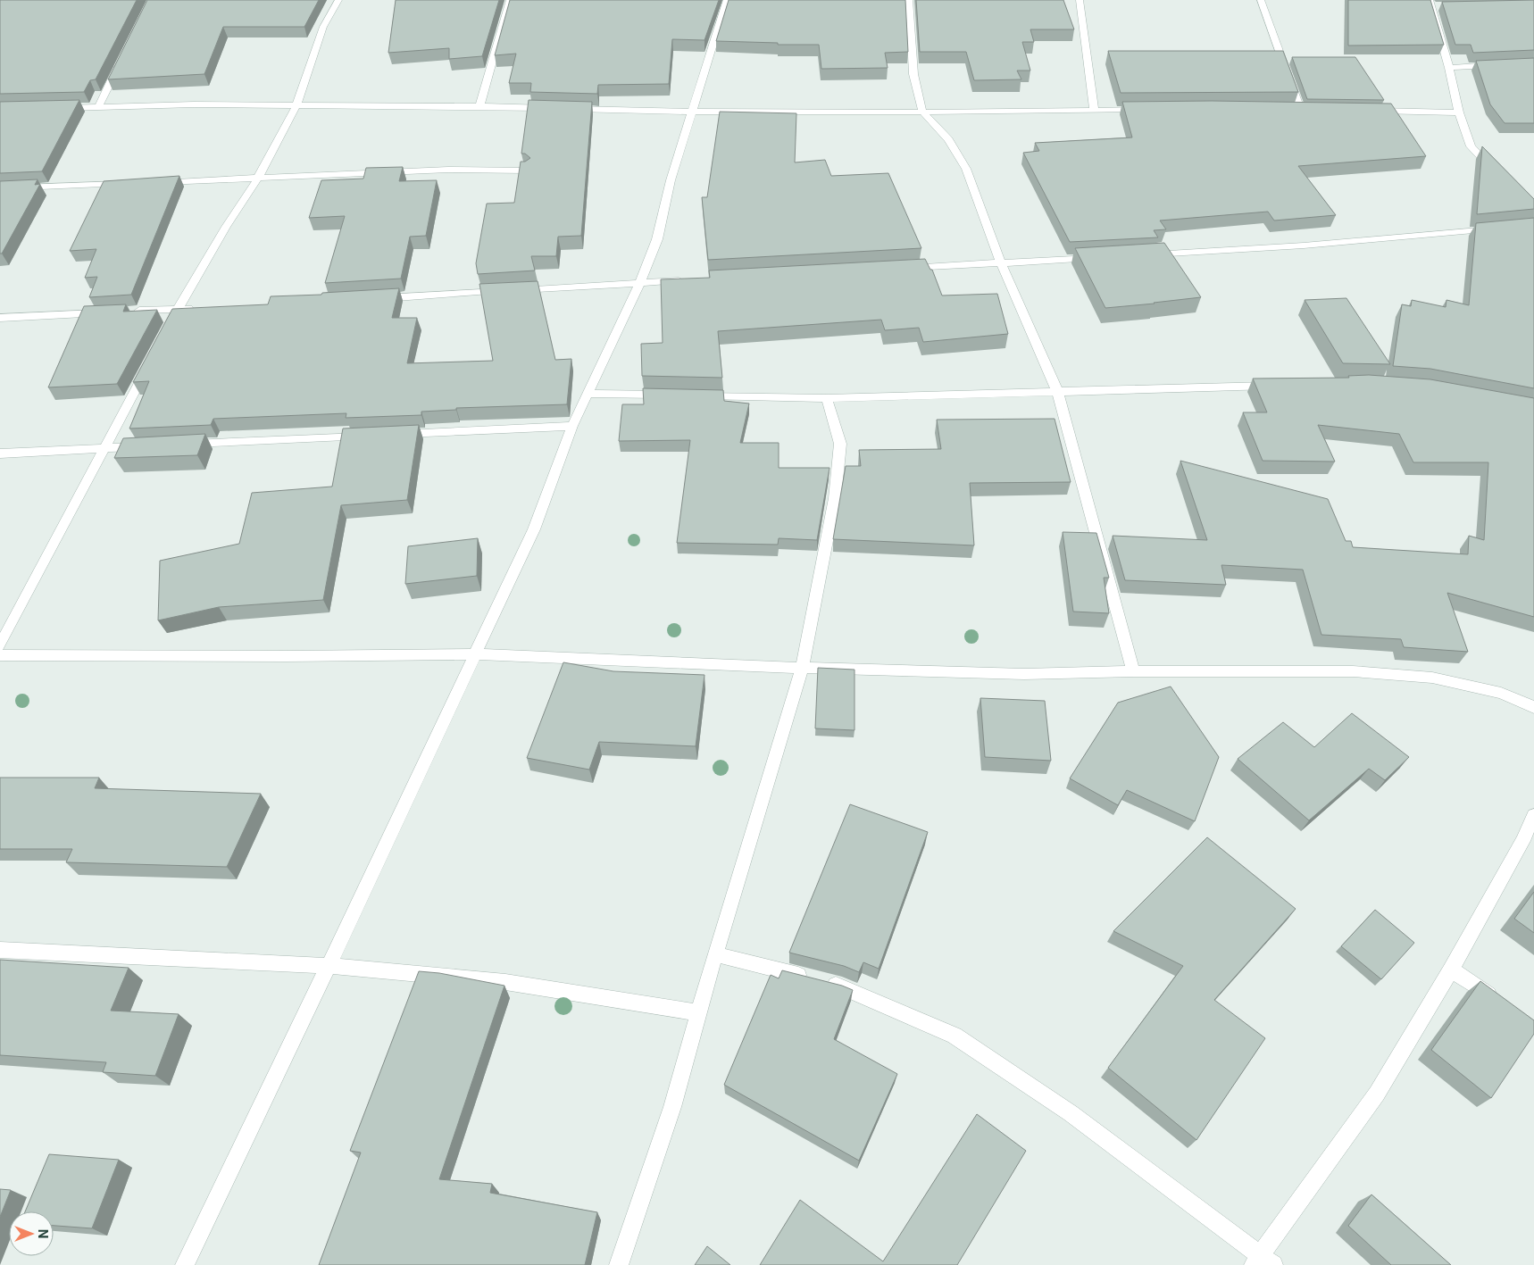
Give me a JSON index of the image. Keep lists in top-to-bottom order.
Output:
{
  "north": "right"
}
